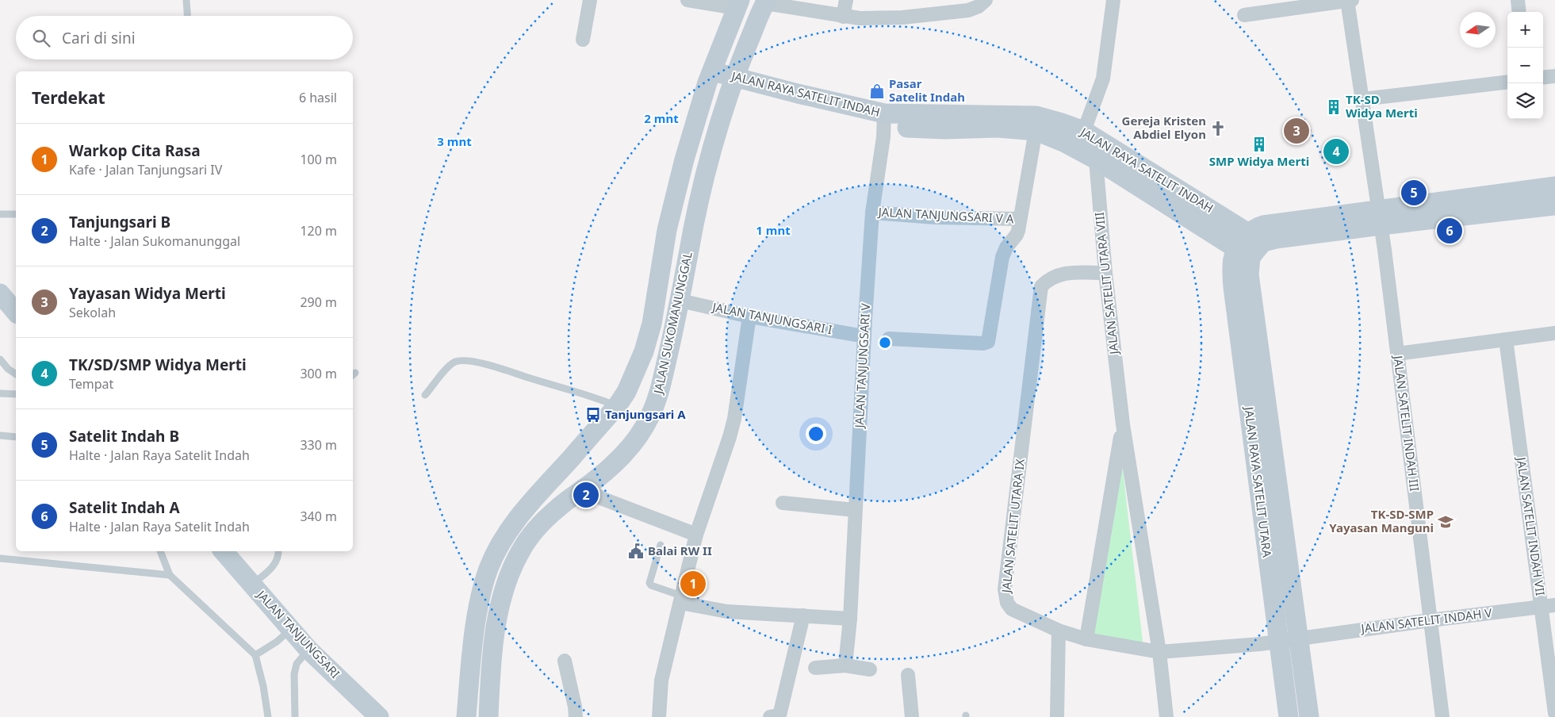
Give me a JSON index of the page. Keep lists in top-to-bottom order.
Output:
{
  "streets": {
    "street": [
      "JALAN RAYA SATELIT INDAH",
      "JALAN TANJUNGSARI V A",
      "JALAN SATELIT UTARA VIII",
      "JALAN TANJUNGSARI I",
      "JALAN SUKOMANUNGGAL",
      "JALAN TANJUNGSARI V",
      "JALAN SATELIT INDAH III",
      "JALAN RAYA SATELIT UTARA",
      "JALAN SATELIT UTARA IX",
      "JALAN SATELIT INDAH VII",
      "JALAN SATELIT INDAH V",
      "JALAN TANJUNGSARI"
    ]
  },
  "crossings": [
    ["JALAN RAYA SATELIT INDAH", "JALAN TANJUNGSARI V A"],
    ["JALAN RAYA SATELIT INDAH", "JALAN SATELIT UTARA VIII"],
    ["JALAN RAYA SATELIT INDAH", "JALAN SUKOMANUNGGAL"],
    ["JALAN RAYA SATELIT INDAH", "JALAN TANJUNGSARI V"],
    ["JALAN RAYA SATELIT INDAH", "JALAN RAYA SATELIT UTARA"],
    ["JALAN TANJUNGSARI V A", "JALAN TANJUNGSARI V"],
    ["JALAN SATELIT UTARA VIII", "JALAN SATELIT UTARA IX"],
    ["JALAN TANJUNGSARI I", "JALAN SUKOMANUNGGAL"],
    ["JALAN TANJUNGSARI I", "JALAN TANJUNGSARI V"],
    ["JALAN SATELIT INDAH III", "JALAN SATELIT INDAH V"],
    ["JALAN RAYA SATELIT UTARA", "JALAN SATELIT UTARA IX"],
    ["JALAN RAYA SATELIT UTARA", "JALAN SATELIT INDAH V"],
    ["JALAN SATELIT UTARA IX", "JALAN SATELIT INDAH V"],
    ["JALAN SATELIT INDAH VII", "JALAN SATELIT INDAH V"]
  ],
  "places": {
    "shop": ["Pasar Satelit Indah"],
    "building": ["TK-SD Widya Merti", "SMP Widya Merti"],
    "church": ["Gereja Kristen Abdiel Elyon"],
    "bus stop": ["Tanjungsari A"],
    "school or university": ["TK-SD-SMP Yayasan Manguni"],
    "public building": ["Balai RW II"]
  },
  "north": "left",
  "page": {
    "map_buttons": ["+", "−"],
    "search": "Cari di sini",
    "heading": ["Terdekat", "6 hasil"],
    "pins": [
      "3",
      "4",
      "5",
      "6",
      "2",
      "1"
    ],
    "list": [
      {
        "mark": "1",
        "name": "Warkop Cita Rasa",
        "note": "Kafe · Jalan Tanjungsari IV",
        "value": "100 m"
      },
      {
        "mark": "2",
        "name": "Tanjungsari B",
        "note": "Halte · Jalan Sukomanunggal",
        "value": "120 m"
      },
      {
        "mark": "3",
        "name": "Yayasan Widya Merti",
        "note": "Sekolah",
        "value": "290 m"
      },
      {
        "mark": "4",
        "name": "TK/SD/SMP Widya Merti",
        "note": "Tempat",
        "value": "300 m"
      },
      {
        "mark": "5",
        "name": "Satelit Indah B",
        "note": "Halte · Jalan Raya Satelit Indah",
        "value": "330 m"
      },
      {
        "mark": "6",
        "name": "Satelit Indah A",
        "note": "Halte · Jalan Raya Satelit Indah",
        "value": "340 m"
      }
    ]
  },
  "rings": ["2 mnt", "3 mnt", "1 mnt"]
}
